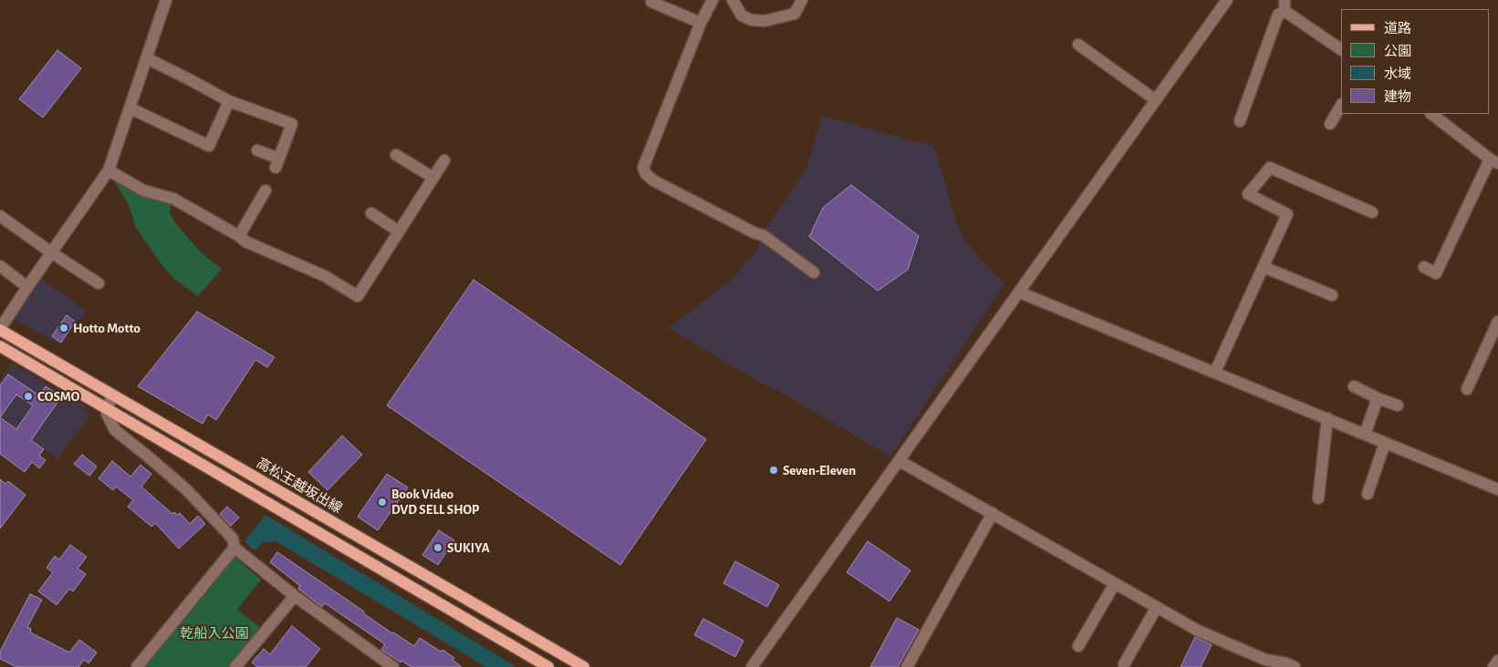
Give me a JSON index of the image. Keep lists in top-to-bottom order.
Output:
{
  "streets": {
    "main road": ["高松王越坂出線"]
  },
  "parks": ["乾船入公園"],
  "places": [
    "Hotto Motto",
    "COSMO",
    "Seven-Eleven",
    "Book Video DVD SELL SHOP",
    "SUKIYA"
  ],
  "legend": [
    "道路",
    "公園",
    "水域",
    "建物"
  ]
}
